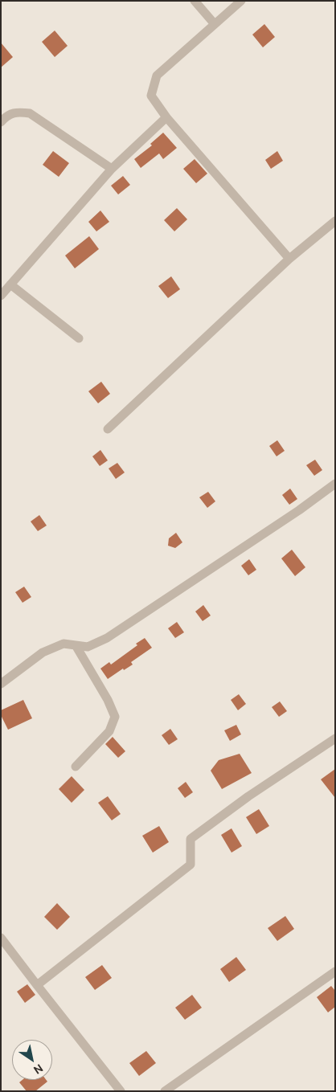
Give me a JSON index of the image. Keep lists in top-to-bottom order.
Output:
{
  "north": "bottom right"
}
